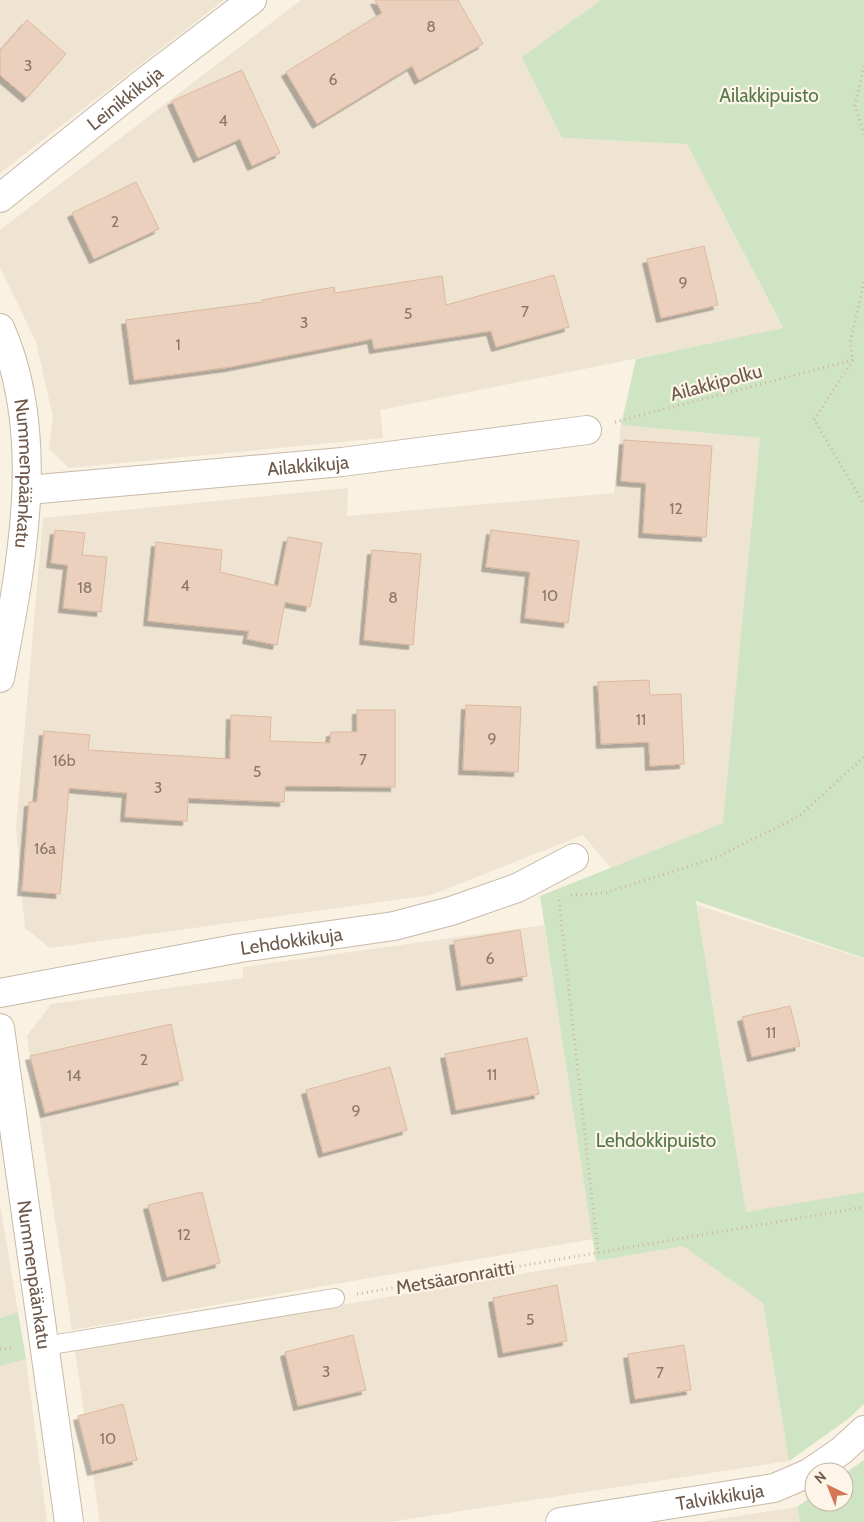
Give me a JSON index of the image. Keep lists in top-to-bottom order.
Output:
{
  "streets": {
    "street": [
      "Leinikkikuja",
      "Ailakkikuja",
      "Nummenpäänkatu",
      "Lehdokkikuja",
      "Talvikkikuja"
    ],
    "path": ["Ailakkipolku", "Metsäaronraitti"]
  },
  "crossings": [
    ["Ailakkipolku", "Ailakkikuja"],
    ["Ailakkikuja", "Nummenpäänkatu"]
  ],
  "parks": ["Ailakkipuisto", "Lehdokkipuisto"],
  "house_numbers": [
    "8",
    "3",
    "6",
    "4",
    "2",
    "9",
    "7",
    "5",
    "3",
    "1",
    "12",
    "4",
    "18",
    "10",
    "8",
    "11",
    "9",
    "7",
    "16b",
    "5",
    "3",
    "16a",
    "6",
    "11",
    "2",
    "11",
    "14",
    "9",
    "12",
    "5",
    "3",
    "7",
    "10"
  ],
  "north": "top left"
}
